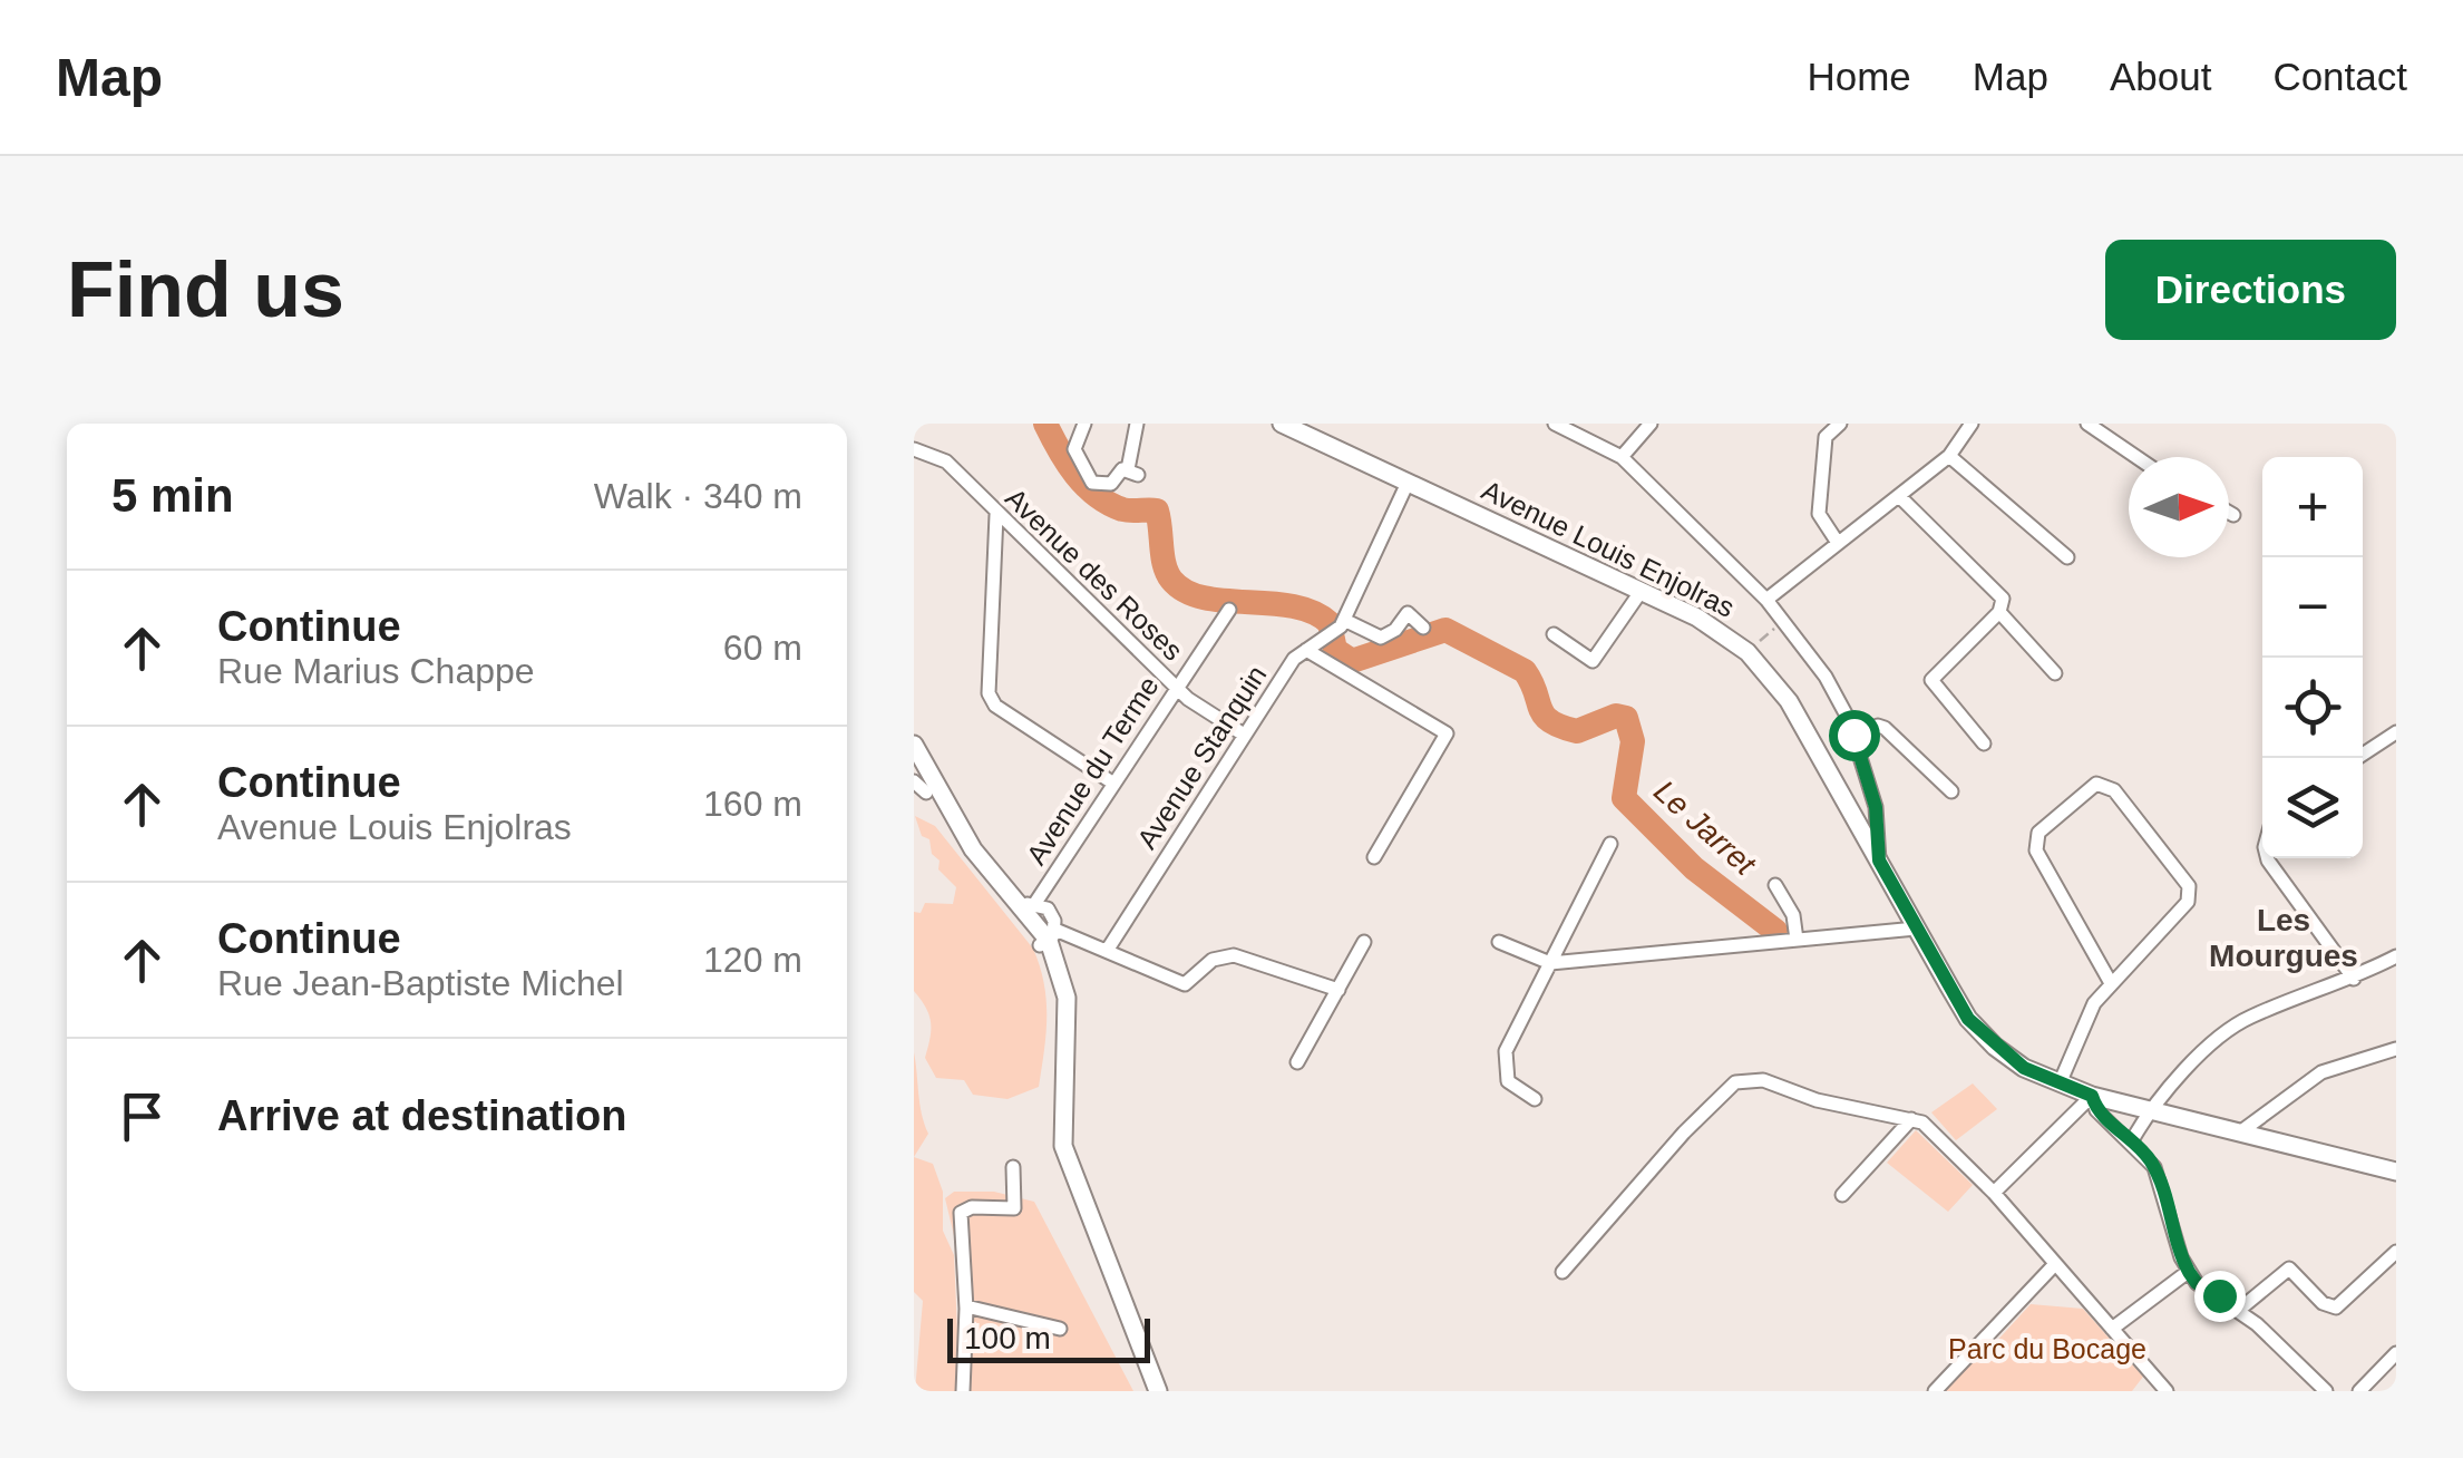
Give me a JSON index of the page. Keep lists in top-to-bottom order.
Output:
{
  "streets": {
    "main road": ["Avenue Louis Enjolras"],
    "street": ["Avenue des Roses", "Avenue Stanquin", "Avenue du Terme"]
  },
  "crossings": [
    ["Avenue Louis Enjolras", "Avenue Stanquin"],
    ["Avenue des Roses", "Avenue Stanquin"],
    ["Avenue des Roses", "Avenue du Terme"]
  ],
  "districts": ["Les Mourgues"],
  "water": ["Le Jarret"],
  "parks": ["Parc du Bocage"],
  "scale_bar": "100 m",
  "north": "right",
  "page": {
    "header": "Map",
    "nav": [
      "Home",
      "Map",
      "About",
      "Contact"
    ],
    "buttons": "Directions",
    "title": "Find us",
    "heading": ["5 min", "Walk · 340 m"],
    "map_buttons": ["+", "−"],
    "list": [
      ["Continue", "Rue Marius Chappe", "60 m"],
      ["Continue", "Avenue Louis Enjolras", "160 m"],
      ["Continue", "Rue Jean-Baptiste Michel", "120 m"],
      "Arrive at destination"
    ],
    "scale": "100 m"
  }
}
